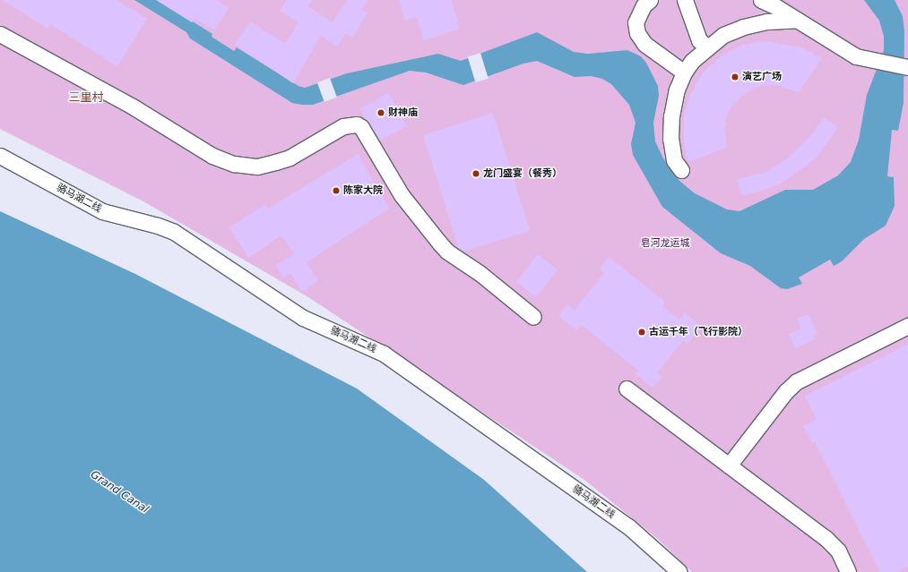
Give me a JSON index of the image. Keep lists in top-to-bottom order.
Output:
{
  "streets": {
    "street": ["骆马湖二线"]
  },
  "districts": ["三里村"],
  "water": ["Grand Canal"],
  "parks": ["皂河龙运城"],
  "places": [
    "演艺广场",
    "财神庙",
    "龙门盛宴（餐秀）",
    "陈家大院",
    "古运千年（飞行影院）"
  ]
}
